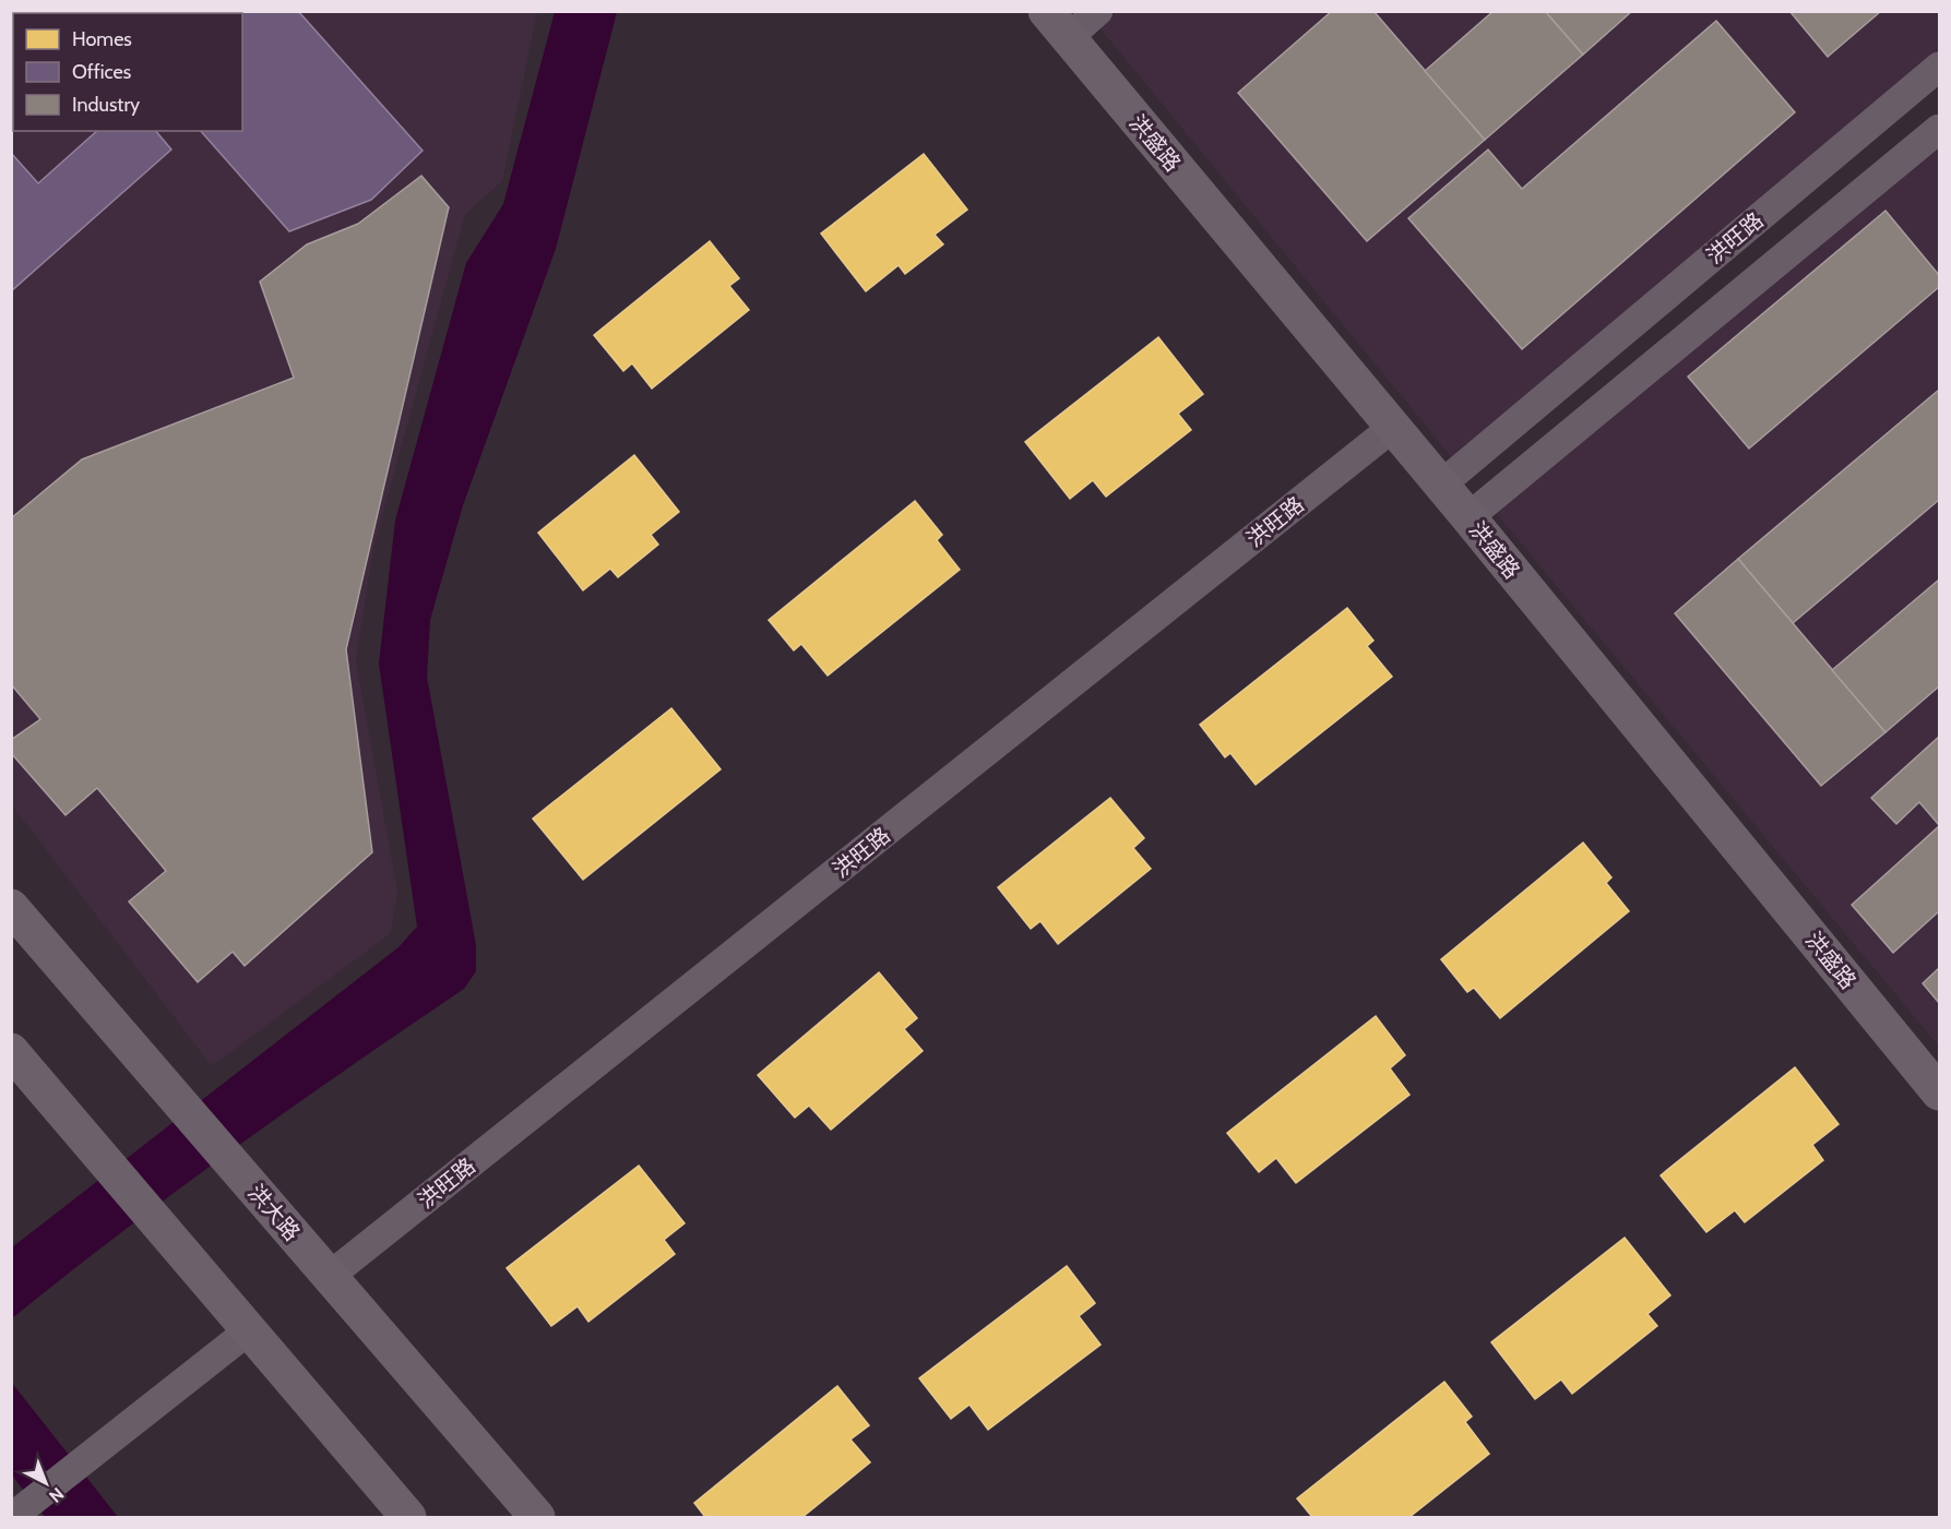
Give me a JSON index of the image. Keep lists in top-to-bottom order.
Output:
{
  "streets": {
    "main road": ["洪盛路", "洪大路"],
    "street": ["洪旺路"]
  },
  "crossings": [
    ["洪盛路", "洪旺路"],
    ["洪旺路", "洪大路"]
  ],
  "legend": ["Homes", "Offices", "Industry"],
  "north": "bottom right"
}
